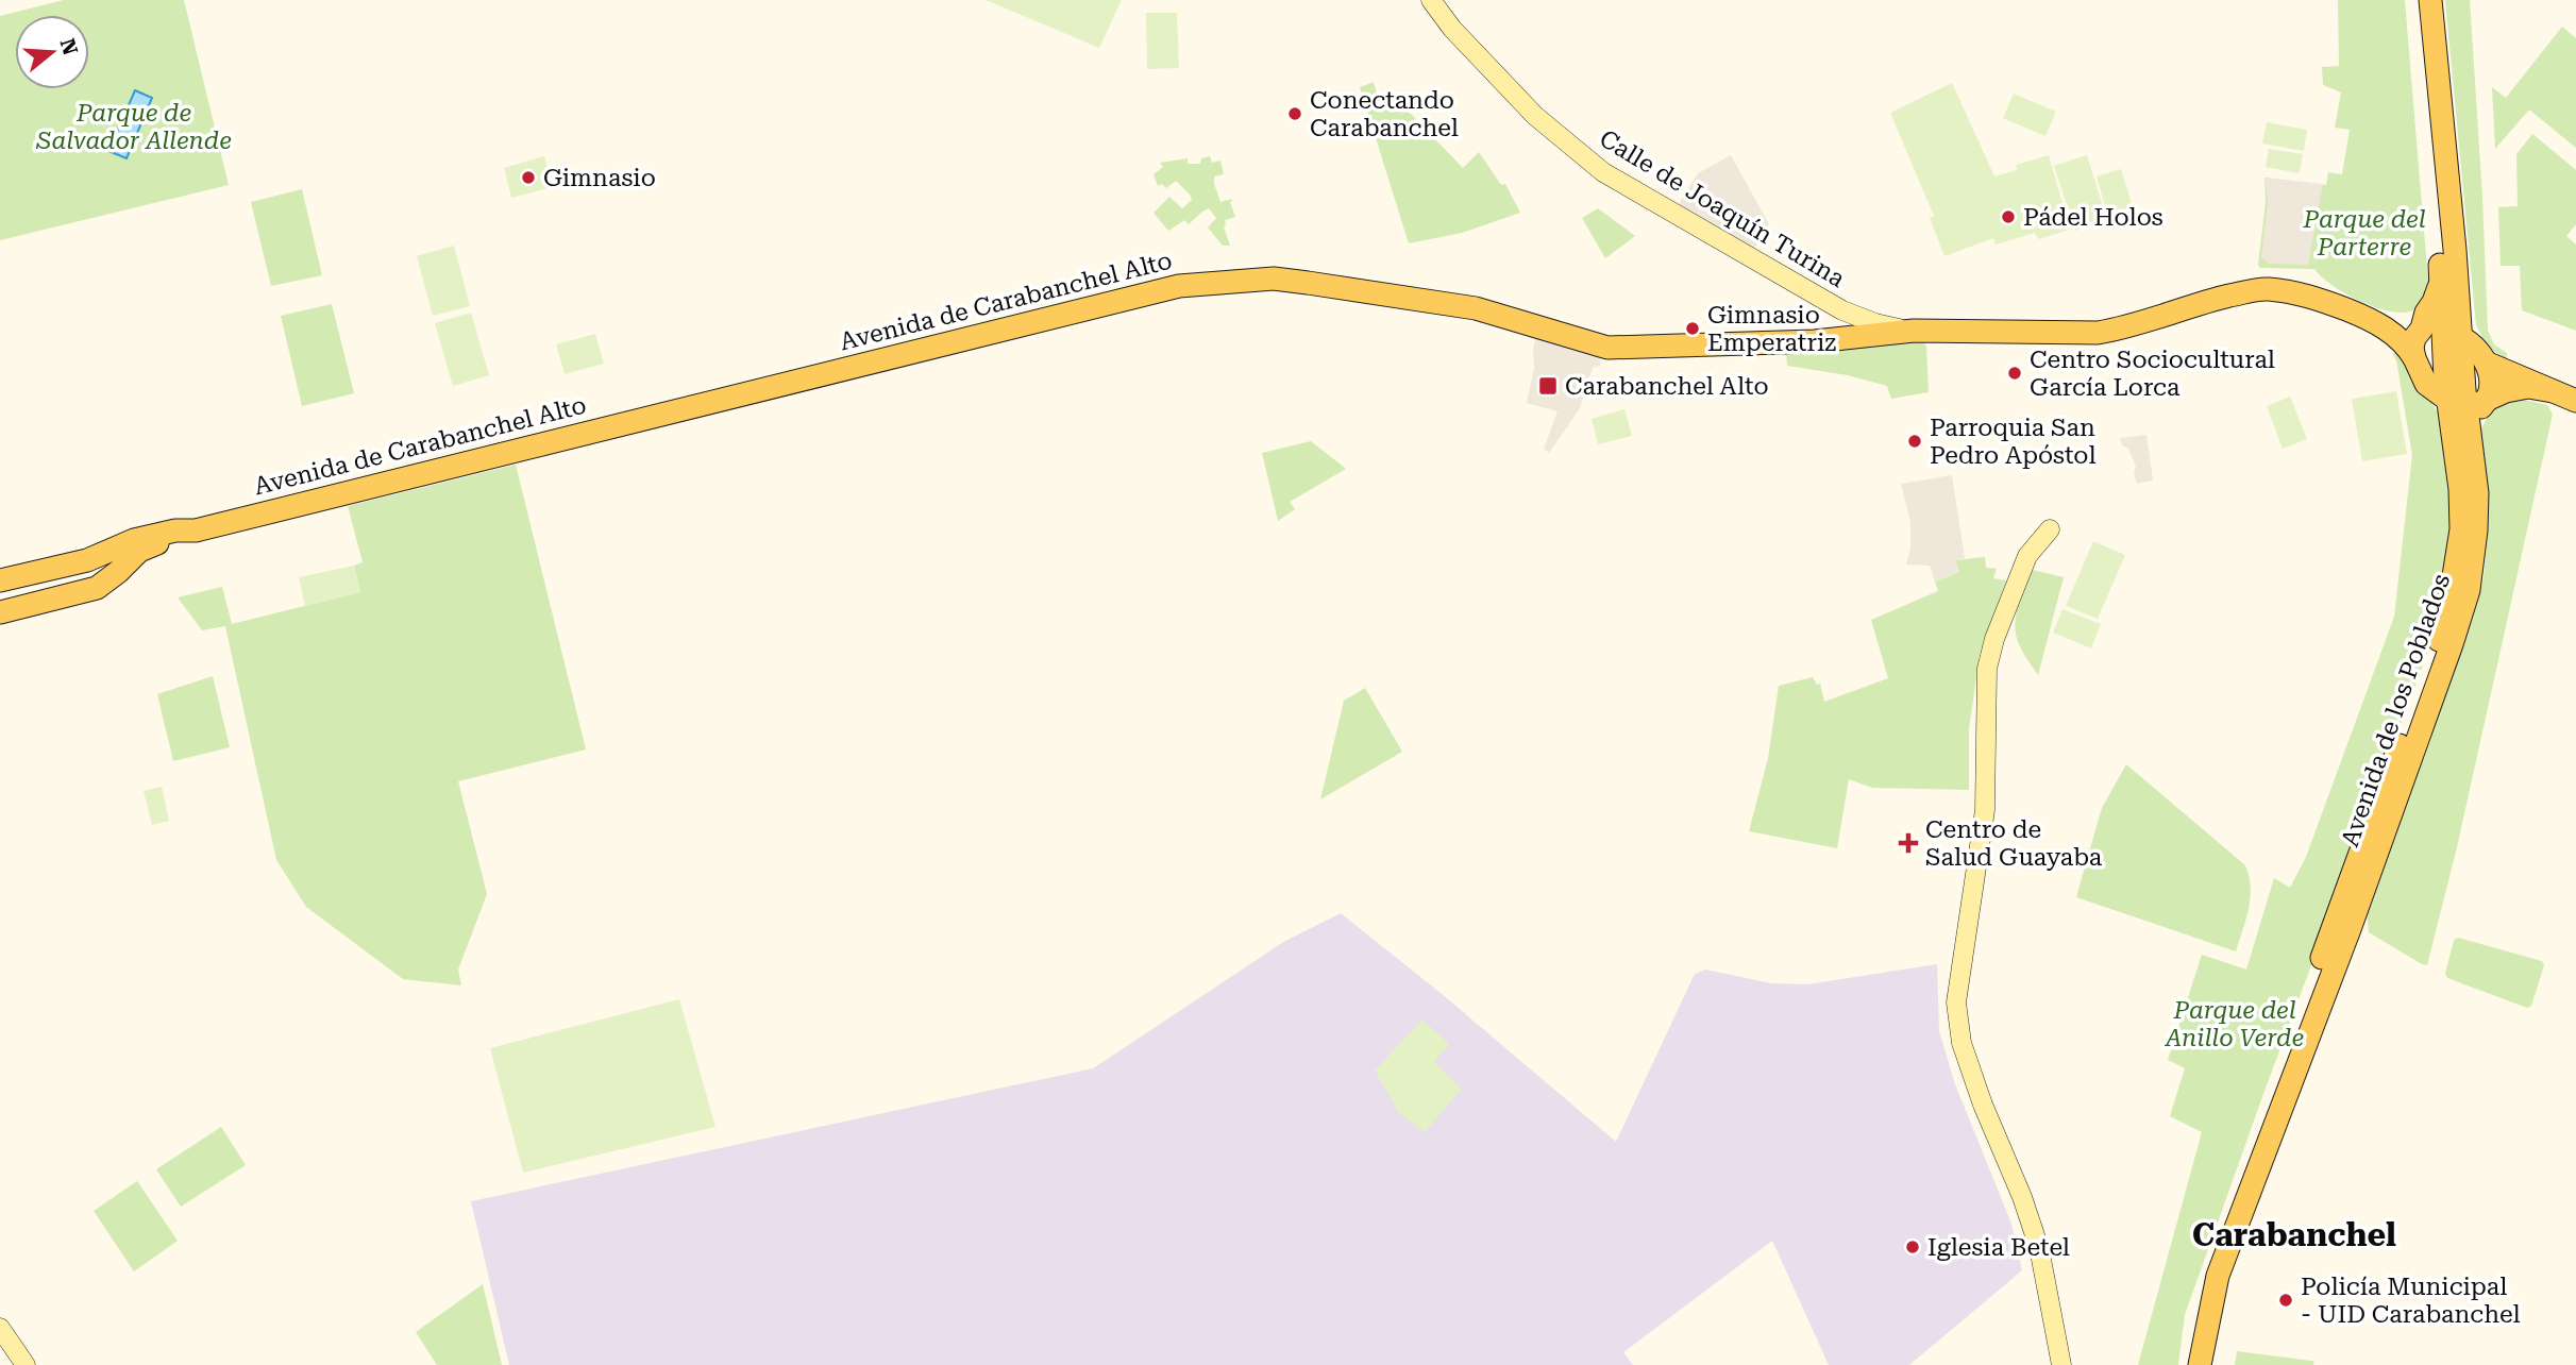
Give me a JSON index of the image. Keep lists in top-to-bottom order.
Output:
{
  "streets": {
    "main road": ["Avenida de Carabanchel Alto", "Avenida de los Poblados"],
    "street": ["Calle de Joaquín Turina"]
  },
  "crossings": [
    ["Calle de Joaquín Turina", "Avenida de Carabanchel Alto"]
  ],
  "districts": ["Carabanchel"],
  "parks": ["Parque de Salvador Allende", "Parque del Parterre", "Parque del Anillo Verde"],
  "places": {
    "other": [
      "Conectando Carabanchel",
      "Gimnasio",
      "Pádel Holos",
      "Gimnasio Emperatriz",
      "Centro Sociocultural García Lorca",
      "Parroquia San Pedro Apóstol",
      "Iglesia Betel",
      "Policía Municipal - UID Carabanchel"
    ],
    "transit": ["Carabanchel Alto"],
    "health": ["Centro de Salud Guayaba"]
  },
  "north": "right"
}
